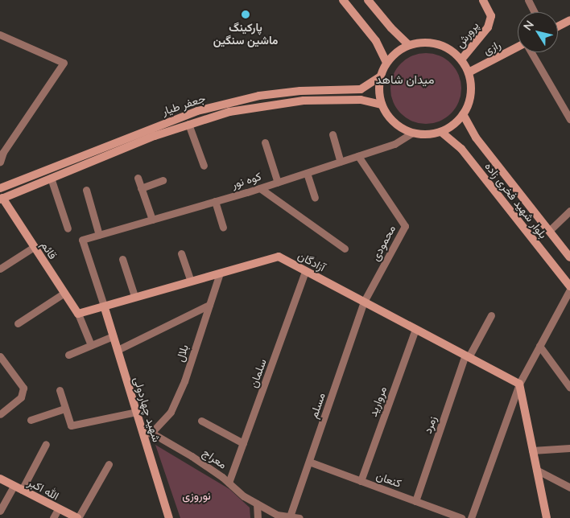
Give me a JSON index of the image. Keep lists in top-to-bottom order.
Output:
{
  "streets": {
    "main road": [
      "پرورش",
      "رازی",
      "جعفر طیار",
      "بلوار شهید فخری زاده",
      "قائم",
      "آزادگان",
      "شهید چهاردولی",
      "الله اکبر"
    ],
    "street": [
      "کوه نور",
      "محمودی",
      "بلال",
      "سلمان",
      "مروارید",
      "مسلم",
      "زمرد",
      "معراج",
      "کنعان"
    ]
  },
  "crossings": [
    ["پرورش", "رازی"],
    ["پرورش", "جعفر طیار"],
    ["پرورش", "کوه نور"],
    ["پرورش", "بلوار شهید فخری زاده"],
    ["رازی", "جعفر طیار"],
    ["رازی", "کوه نور"],
    ["رازی", "بلوار شهید فخری زاده"],
    ["جعفر طیار", "کوه نور"],
    ["جعفر طیار", "بلوار شهید فخری زاده"],
    ["جعفر طیار", "قائم"],
    ["کوه نور", "بلوار شهید فخری زاده"],
    ["کوه نور", "محمودی"],
    ["کوه نور", "آزادگان"],
    ["کوه نور", "شهید چهاردولی"],
    ["محمودی", "آزادگان"],
    ["محمودی", "مسلم"],
    ["قائم", "آزادگان"],
    ["آزادگان", "بلال"],
    ["آزادگان", "سلمان"],
    ["آزادگان", "مروارید"],
    ["آزادگان", "مسلم"],
    ["آزادگان", "شهید چهاردولی"],
    ["آزادگان", "زمرد"],
    ["بلال", "شهید چهاردولی"],
    ["بلال", "معراج"],
    ["سلمان", "معراج"],
    ["مروارید", "کنعان"],
    ["مسلم", "کنعان"],
    ["شهید چهاردولی", "معراج"],
    ["زمرد", "کنعان"]
  ],
  "districts": ["میدان شاهد"],
  "parks": ["نوروزی"],
  "places": ["پارکینگ ماشین سنگین"],
  "north": "top left"
}
